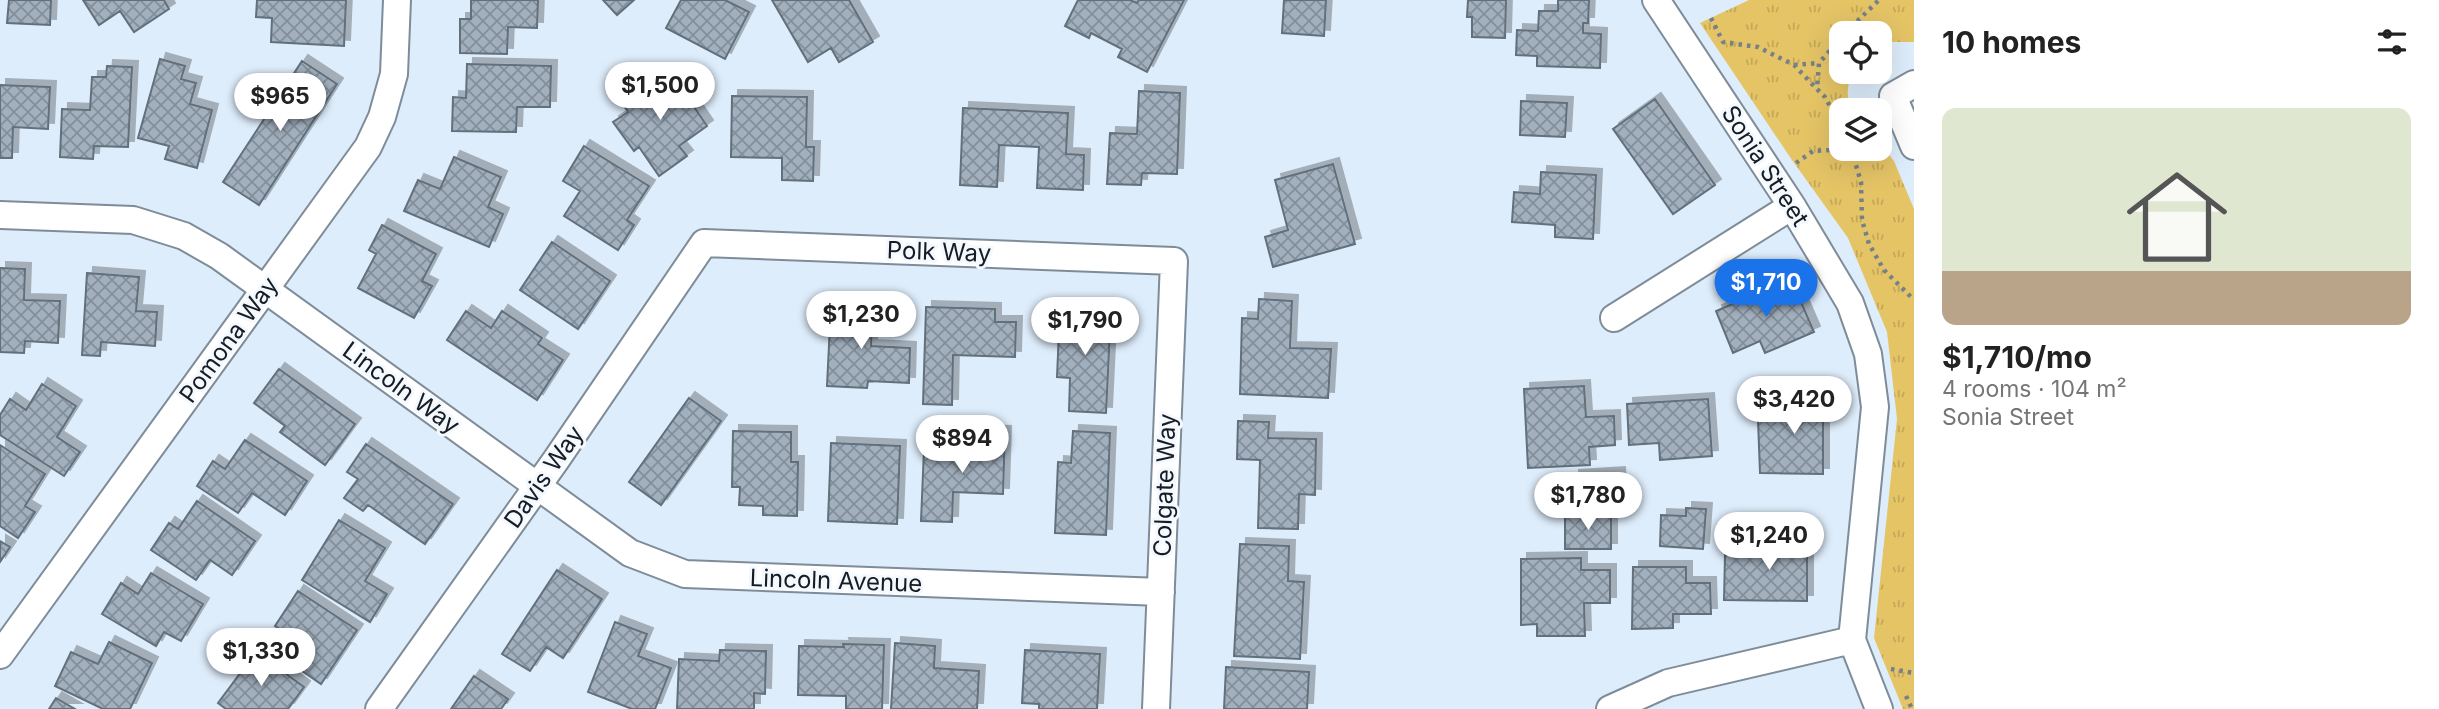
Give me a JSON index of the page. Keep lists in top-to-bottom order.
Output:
{
  "streets": {
    "street": [
      "Sonia Street",
      "Polk Way",
      "Pomona Way",
      "Lincoln Way",
      "Davis Way",
      "Colgate Way",
      "Lincoln Avenue"
    ]
  },
  "crossings": [
    ["Polk Way", "Davis Way"],
    ["Polk Way", "Colgate Way"],
    ["Pomona Way", "Lincoln Way"],
    ["Lincoln Way", "Davis Way"],
    ["Lincoln Way", "Lincoln Avenue"],
    ["Davis Way", "Lincoln Avenue"],
    ["Colgate Way", "Lincoln Avenue"]
  ],
  "page": {
    "heading": "10 homes",
    "price": [
      "$1,500",
      "$965",
      "$1,710",
      "$1,230",
      "$1,790",
      "$3,420",
      "$894",
      "$1,780",
      "$1,240",
      "$1,330"
    ],
    "list": [
      {
        "name": "$1,710/mo",
        "note": "4 rooms · 104 m² · Sonia Street"
      }
    ]
  }
}
